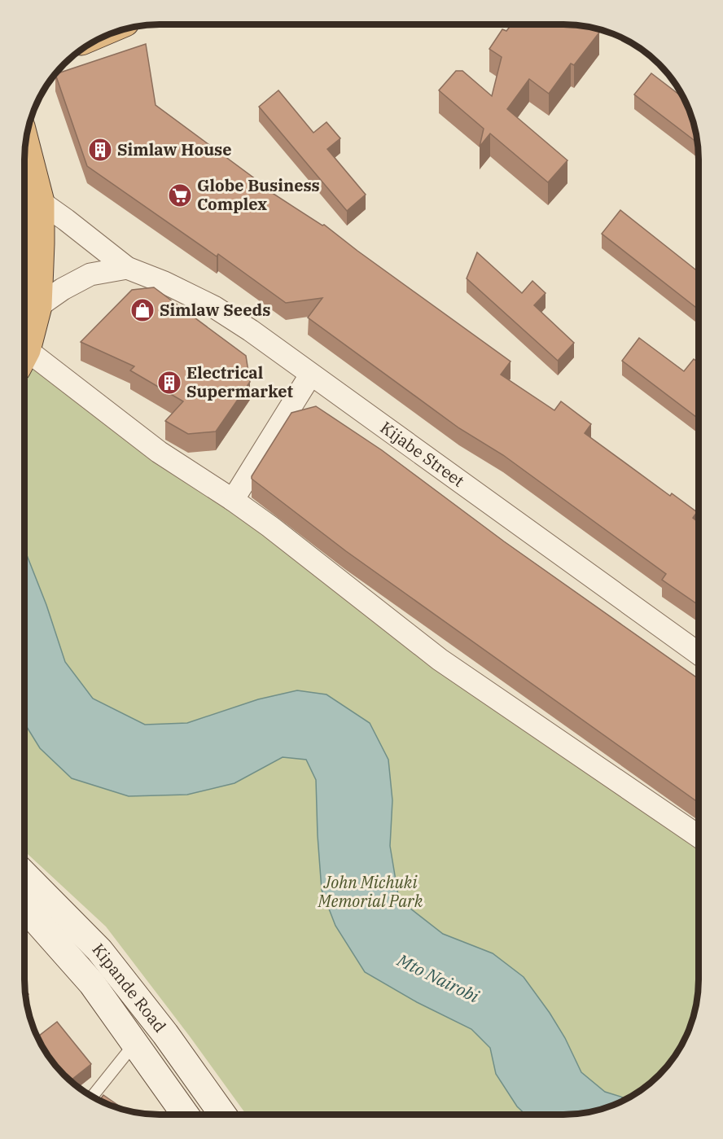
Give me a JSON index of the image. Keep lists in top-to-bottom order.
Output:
{
  "streets": {
    "main road": ["Kipande Road"],
    "street": ["Kijabe Street"]
  },
  "water": ["Mto Nairobi"],
  "parks": ["John Michuki Memorial Park"],
  "places": {
    "building": ["Simlaw House", "Electrical Supermarket"],
    "supermarket": ["Globe Business Complex"],
    "shop": ["Simlaw Seeds"]
  }
}
